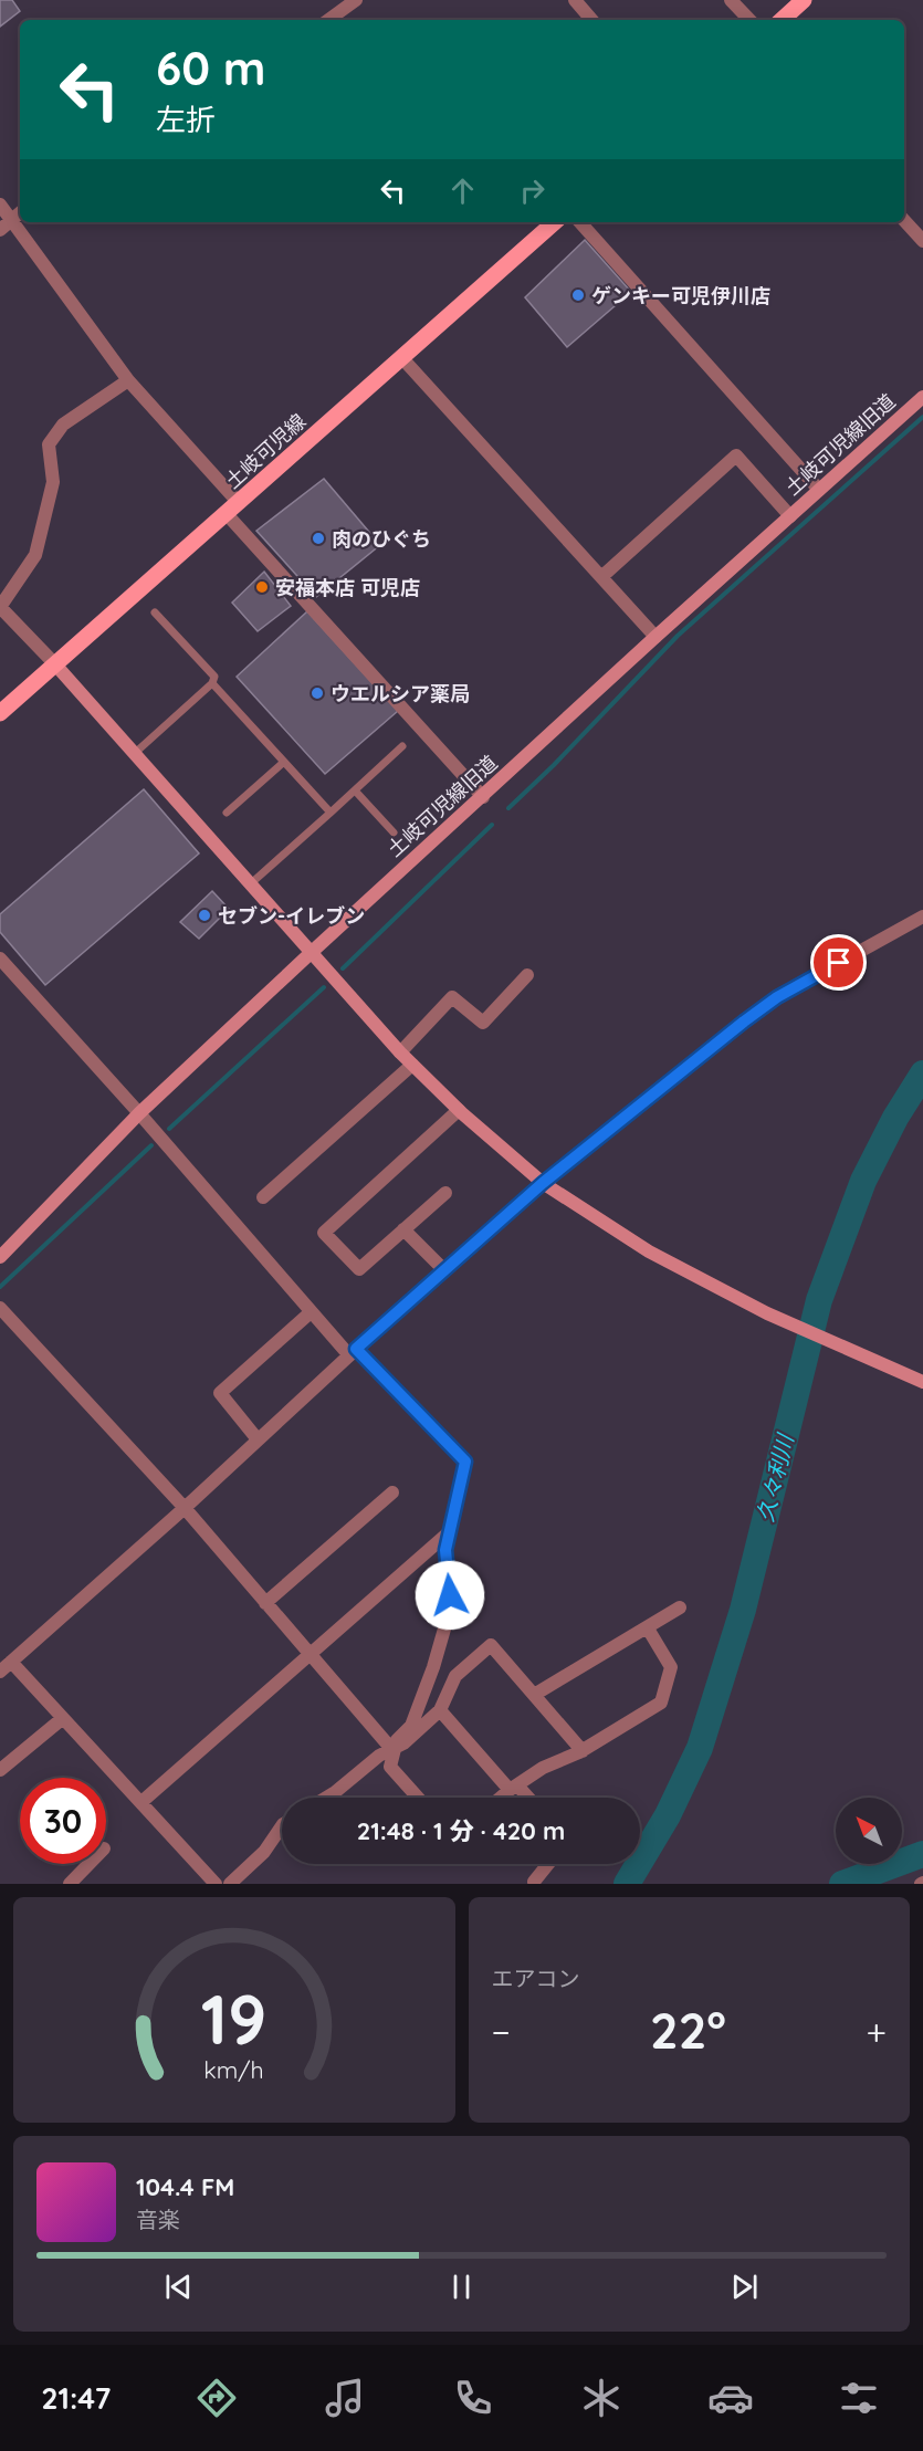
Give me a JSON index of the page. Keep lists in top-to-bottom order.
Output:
{
  "streets": {
    "main road": ["土岐可児線"],
    "street": ["土岐可児線旧道"]
  },
  "water": ["久々利川"],
  "places": [
    "ゲンキー可児伊川店",
    "肉のひぐち",
    "安福本店 可児店",
    "ウエルシア薬局",
    "セブン-イレブン"
  ],
  "north": "top left",
  "page": {
    "turn": ["60 m", "左折"],
    "limit": "30",
    "trip": "21:48 · 1 分 · 420 m",
    "tile": "エアコン",
    "heat": ["−", "22°", "+"],
    "song": ["104.4 FM", "音楽"],
    "tabs": "21:47",
    "gauge": ["19", "km/h"]
  }
}
